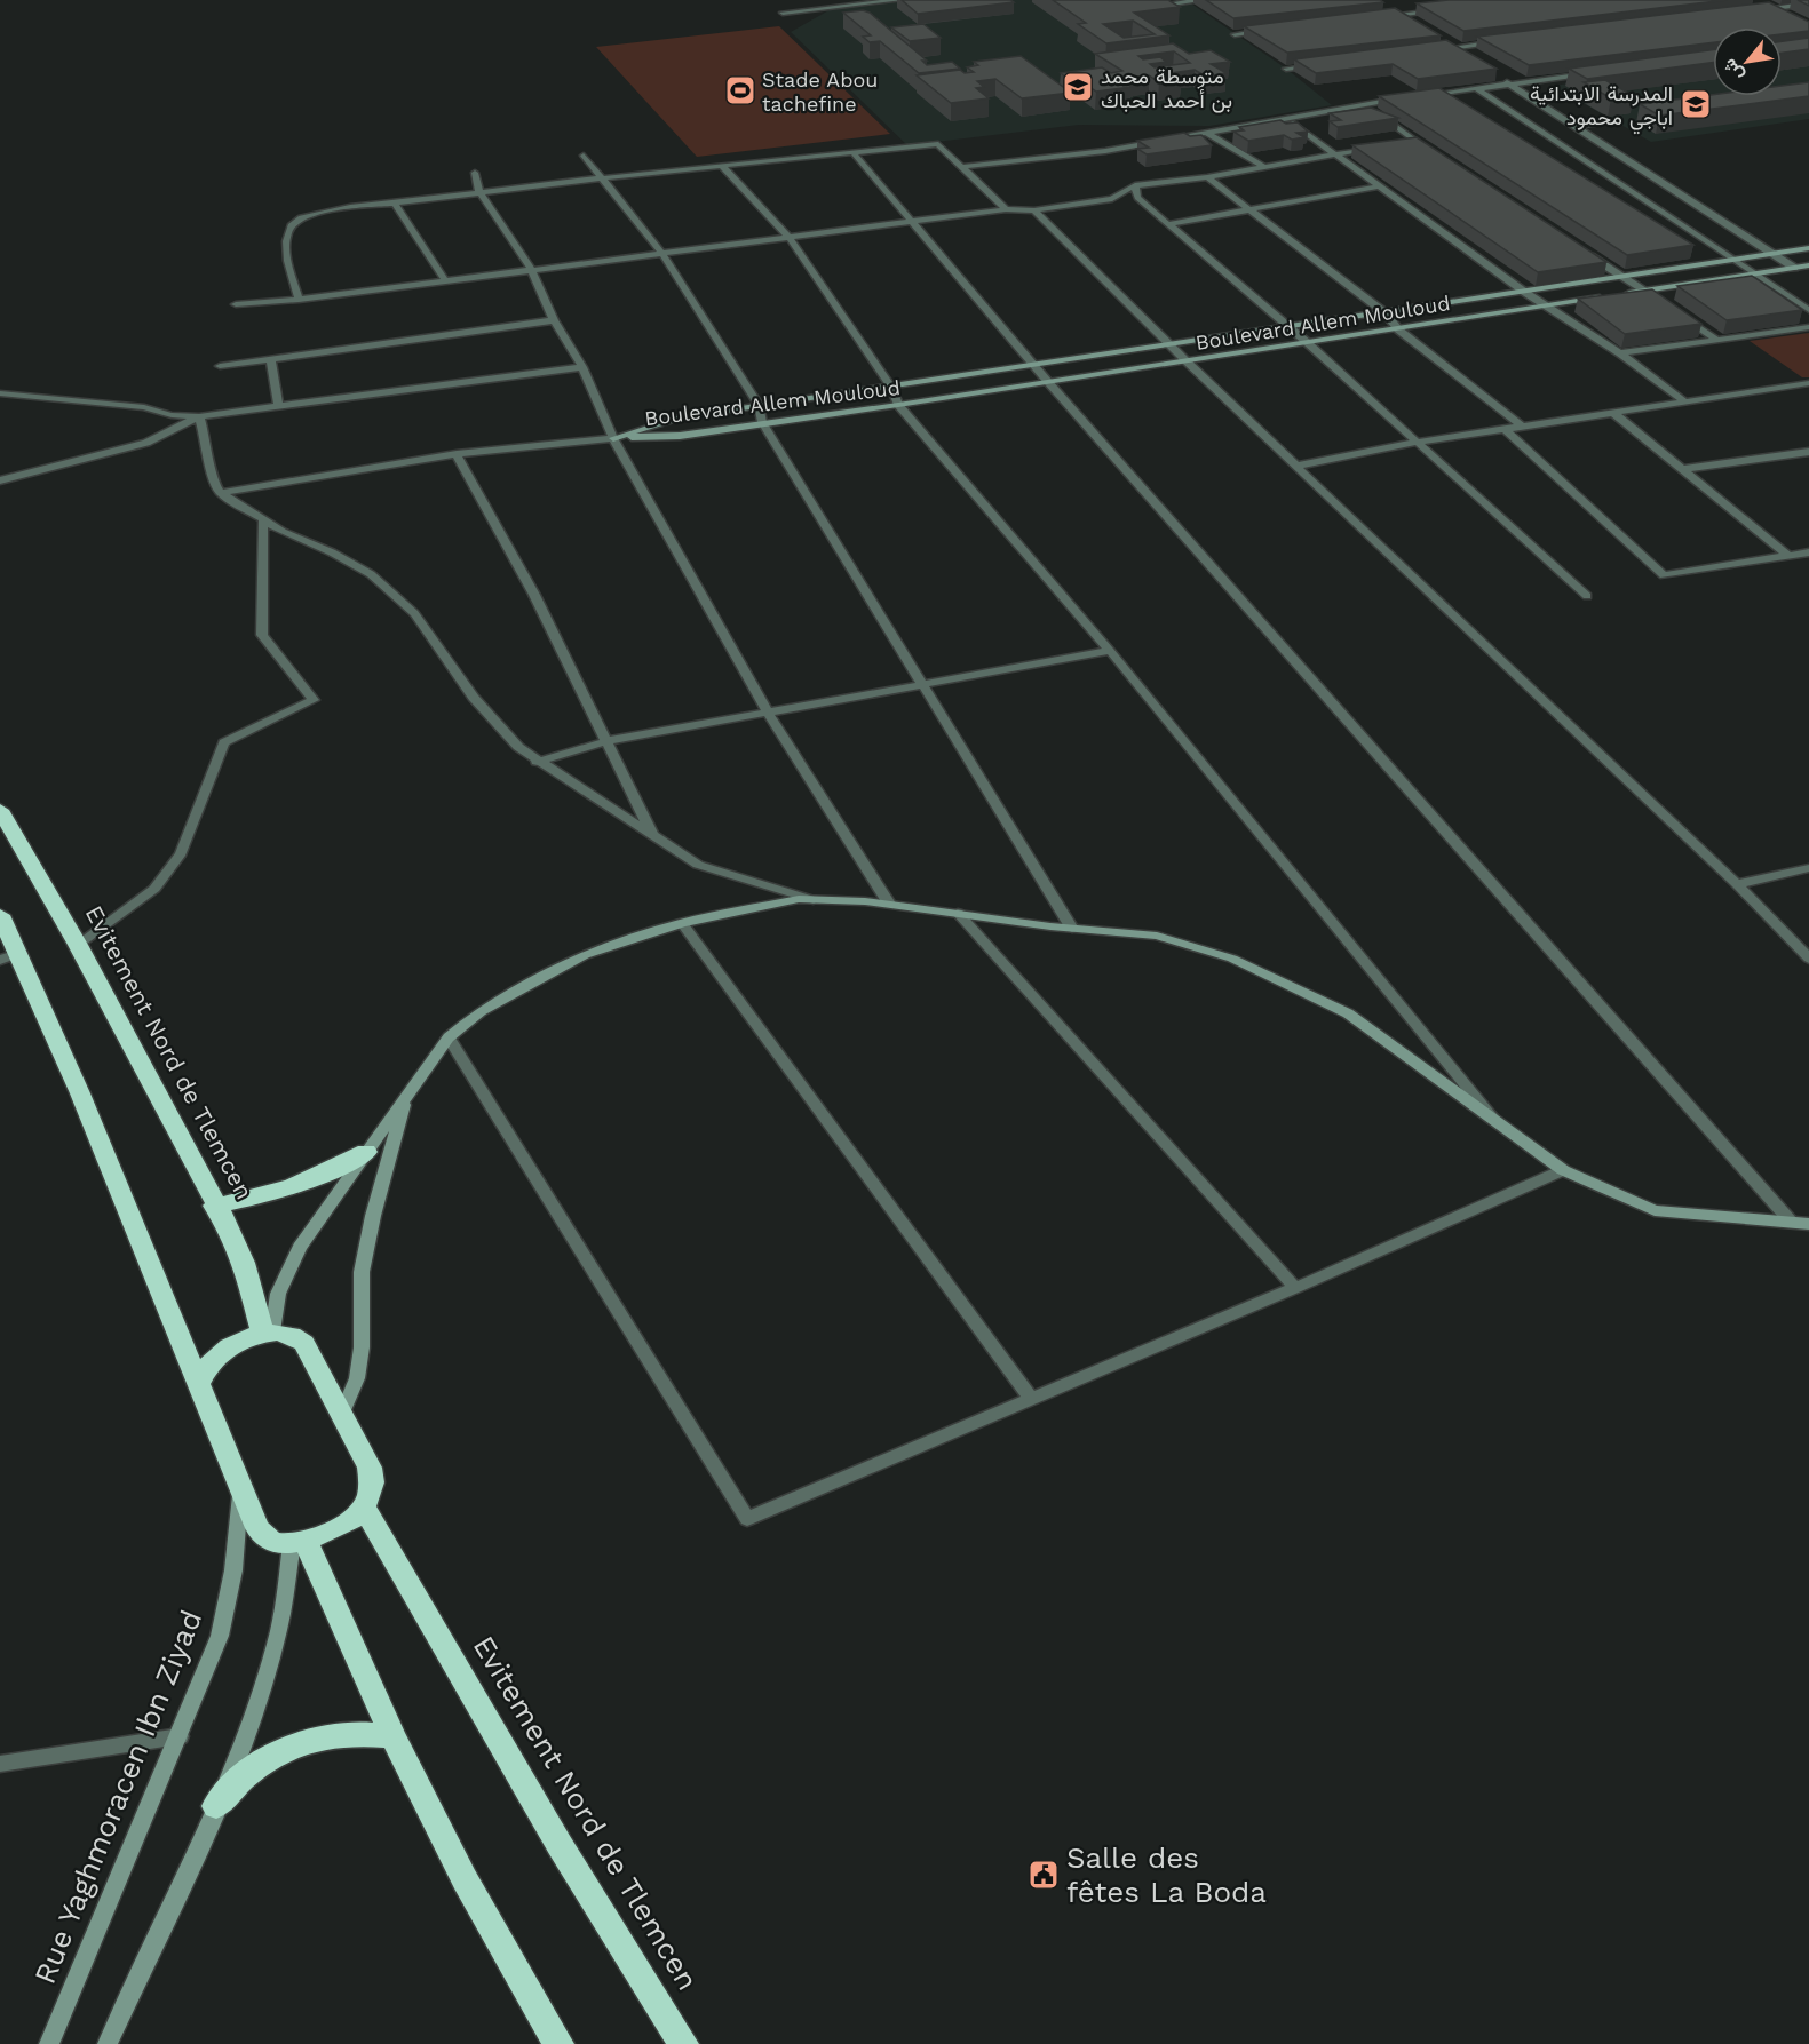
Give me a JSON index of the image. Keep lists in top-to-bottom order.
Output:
{
  "streets": {
    "highway": ["Evitement Nord de Tlemcen"],
    "main road": ["Boulevard Allem Mouloud", "Rue Yaghmoracen Ibn Ziyad"]
  },
  "places": {
    "school or university": ["متوسطة محمد بن أحمد الحباك", "المدرسة الابتدائية اباجي محمود"],
    "sports": ["Stade Abou tachefine"],
    "public building": ["Salle des fêtes La Boda"]
  },
  "north": "bottom left"
}
